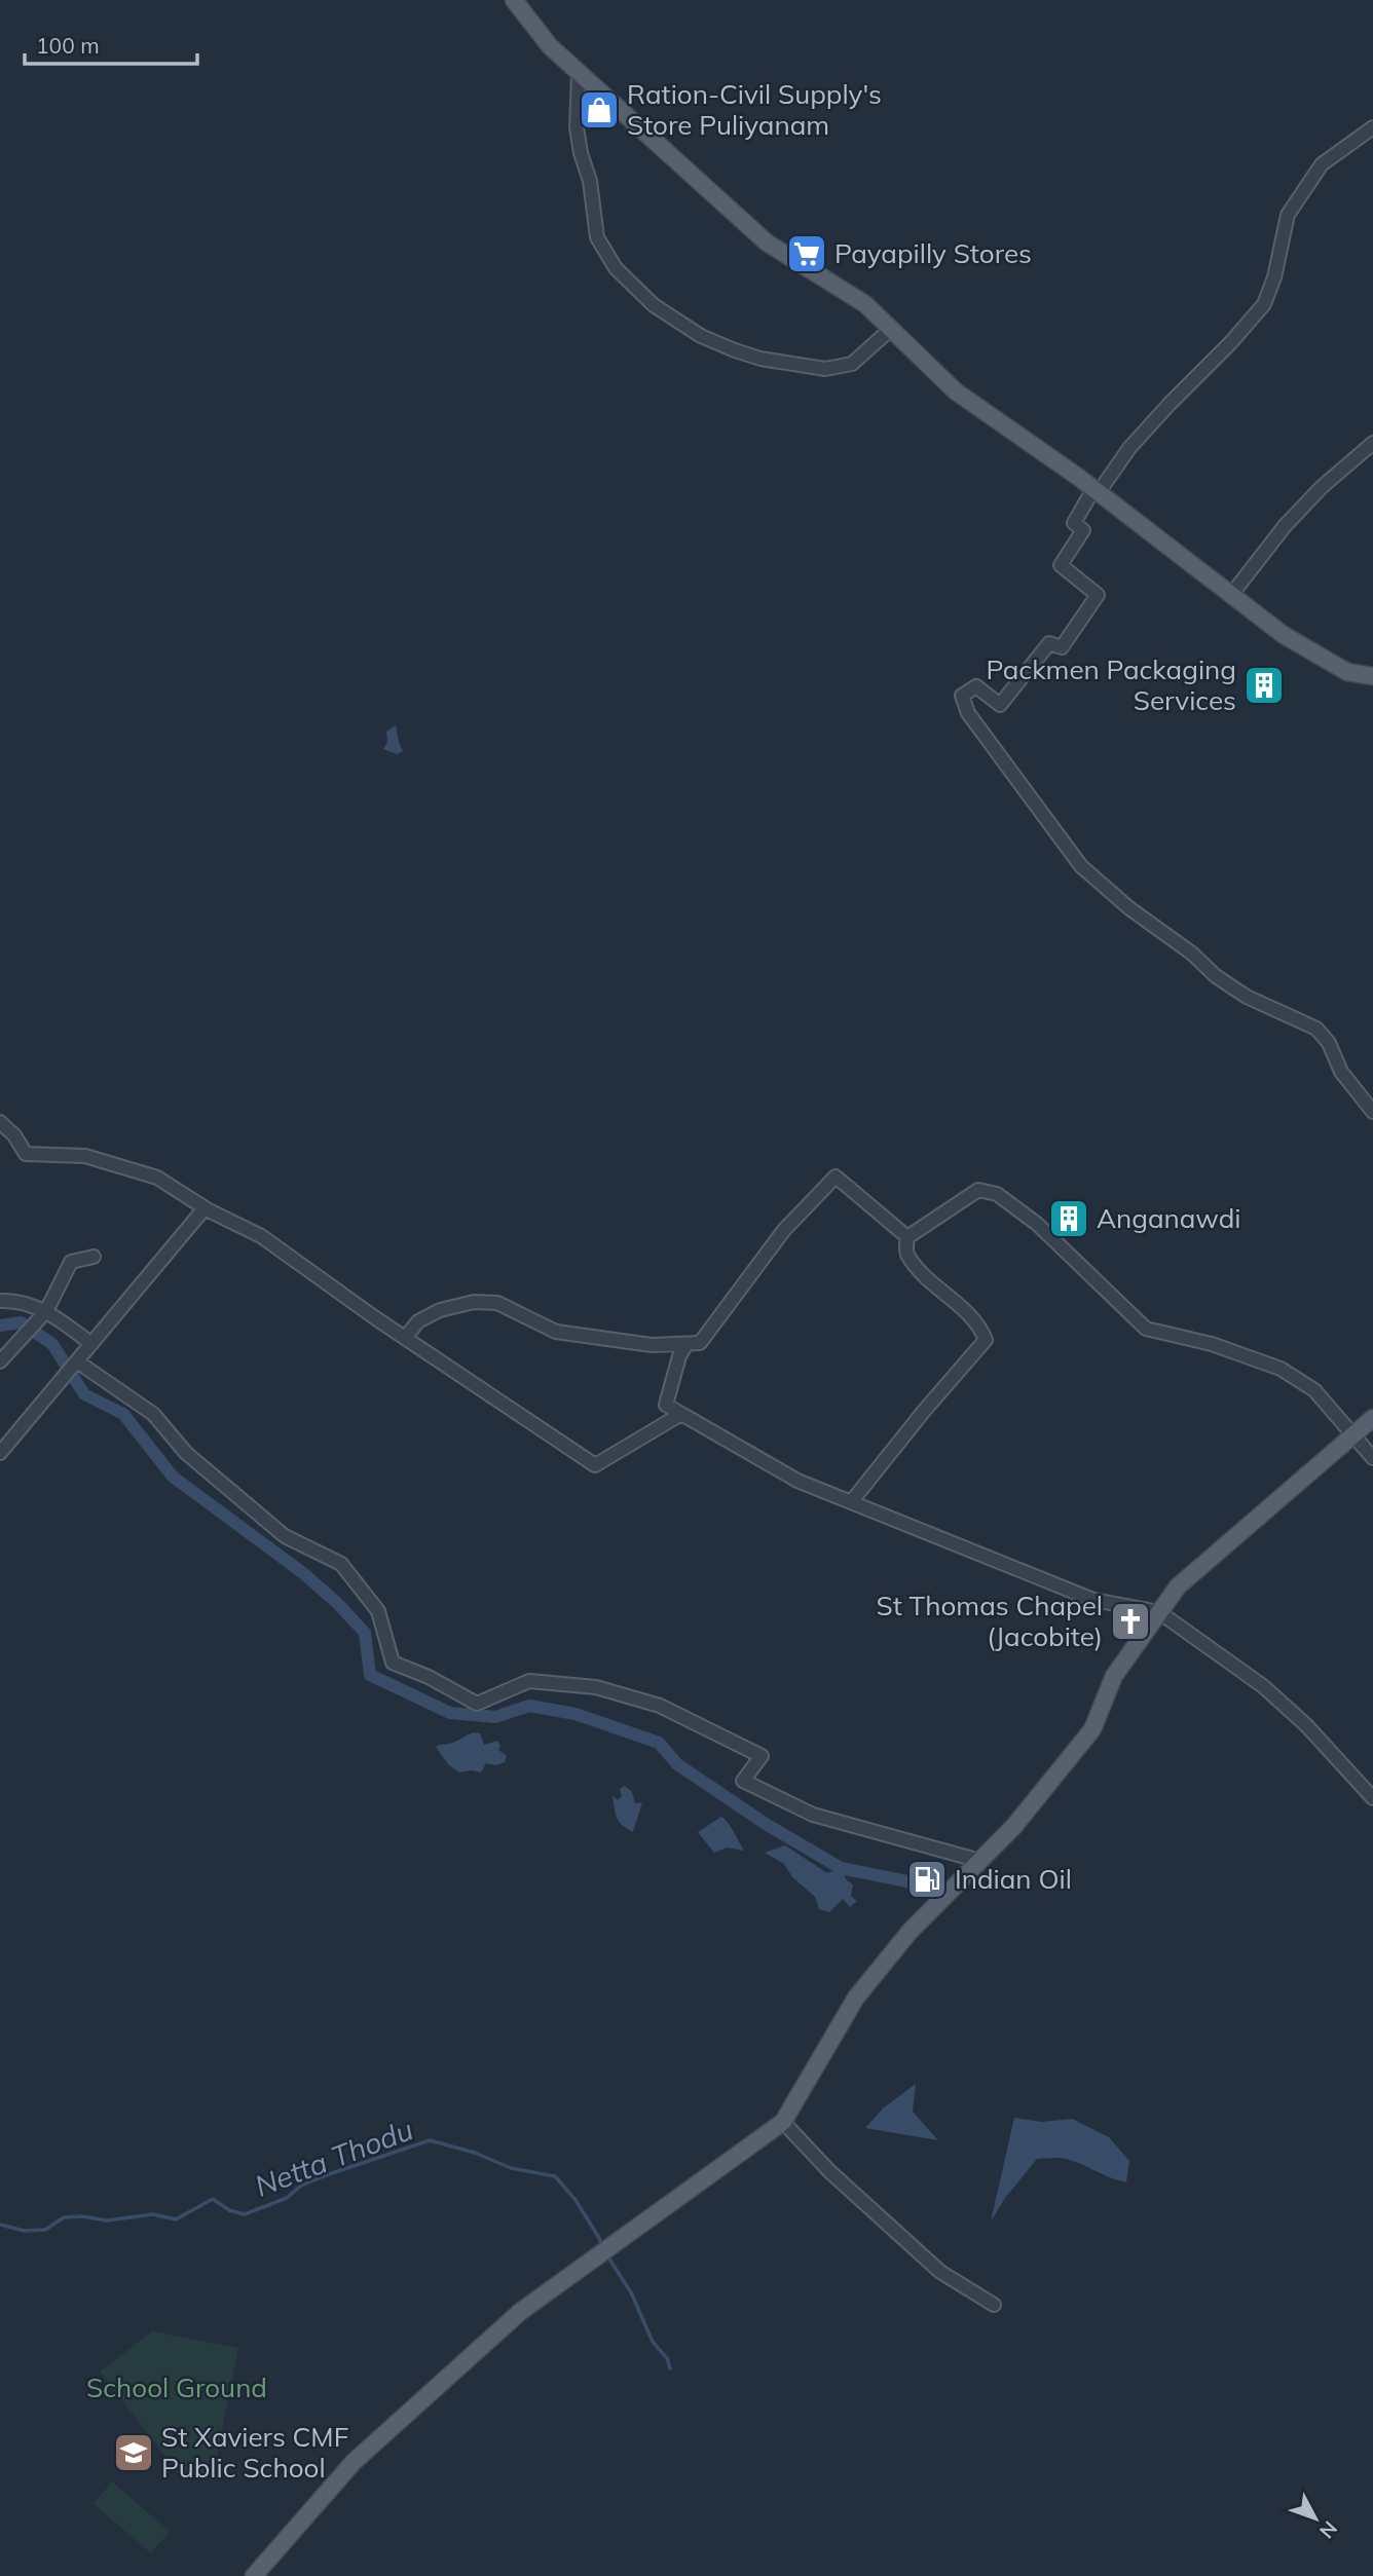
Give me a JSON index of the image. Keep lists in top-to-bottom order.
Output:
{
  "water": ["Netta Thodu"],
  "parks": ["School Ground"],
  "places": {
    "shop": ["Ration-Civil Supply's Store Puliyanam"],
    "supermarket": ["Payapilly Stores"],
    "building": ["Packmen Packaging Services", "Anganawdi"],
    "church": ["St Thomas Chapel (Jacobite)"],
    "fuel station": ["Indian Oil"],
    "school or university": ["St Xaviers CMF Public School"]
  },
  "scale_bar": "100 m",
  "north": "bottom right"
}
